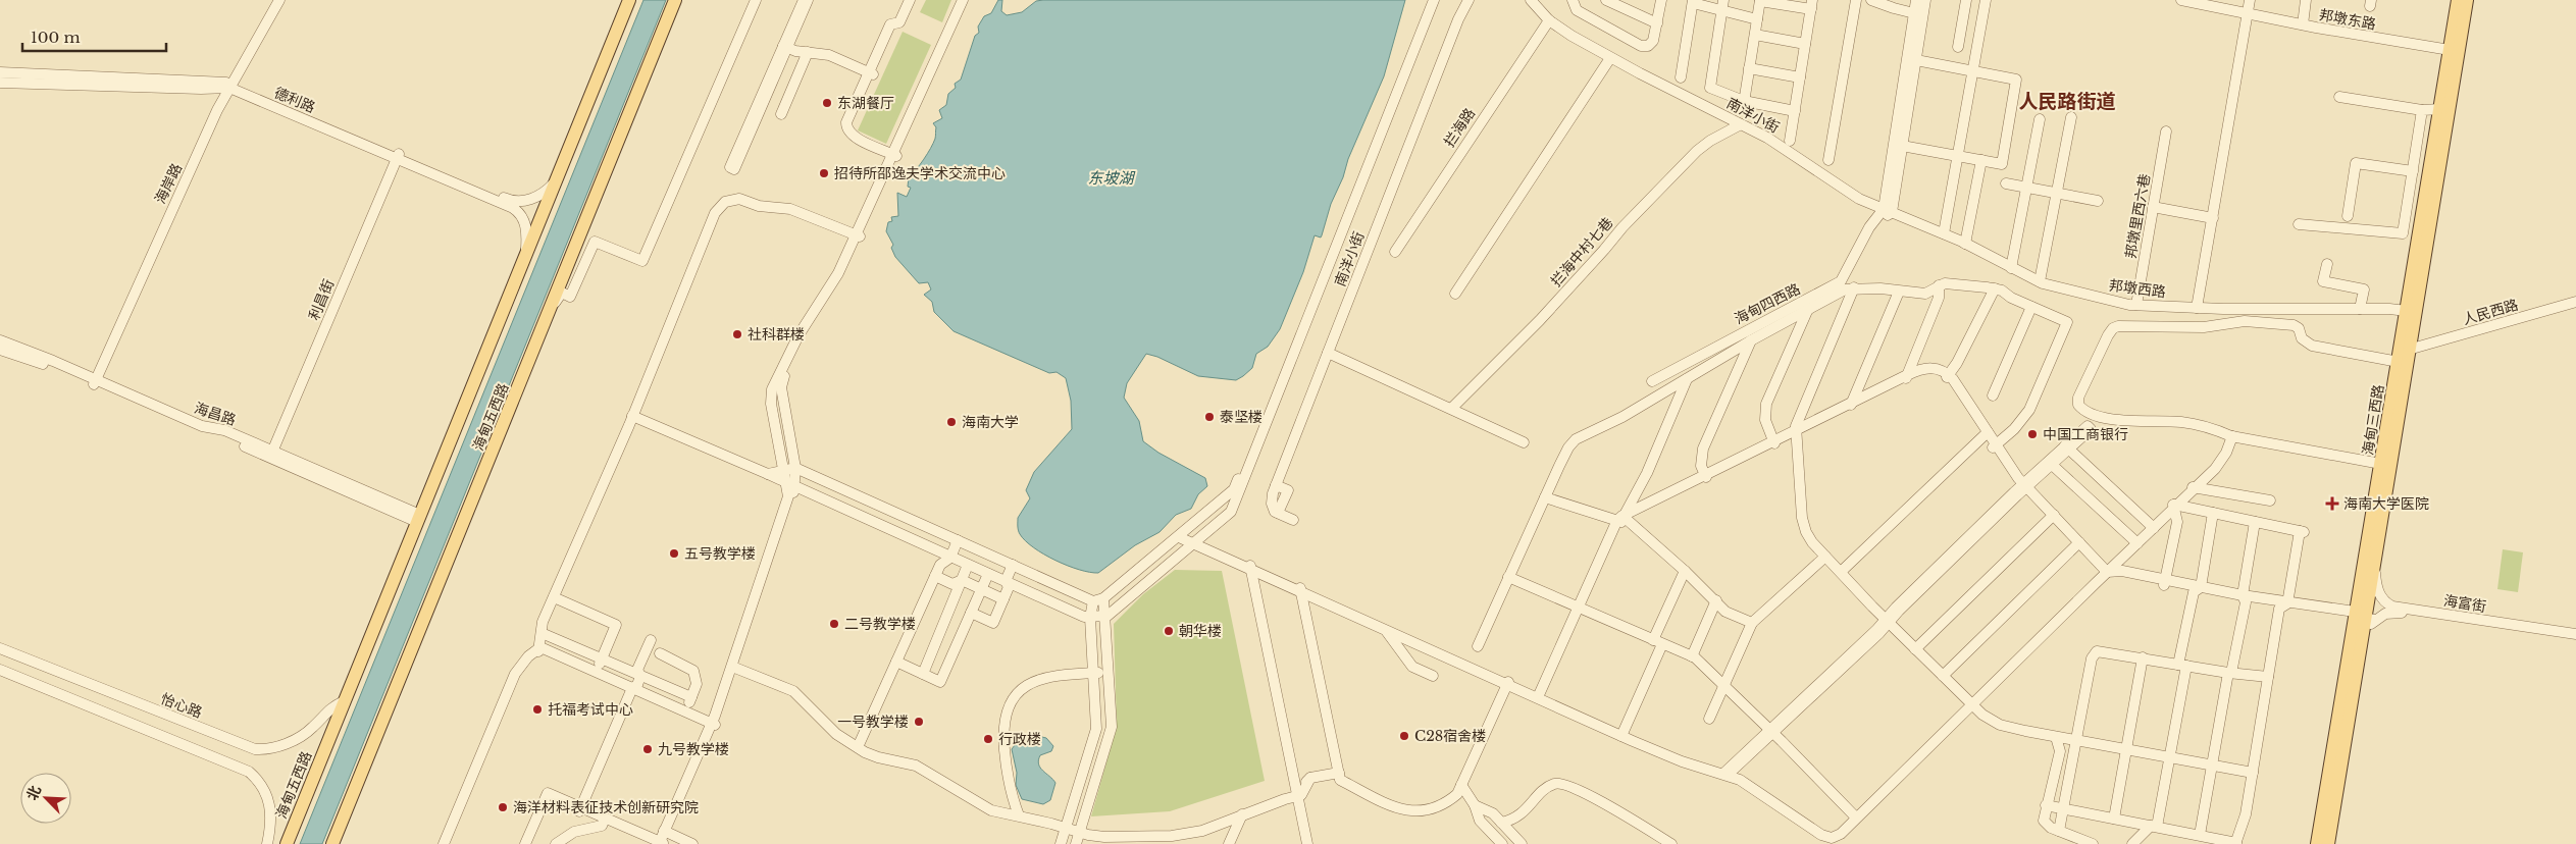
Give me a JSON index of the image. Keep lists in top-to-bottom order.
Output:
{
  "streets": {
    "main road": ["海甸五西路", "海甸三西路"],
    "street": [
      "邦墩东路",
      "德利路",
      "南洋小街",
      "拦海路",
      "海岸路",
      "邦墩里西六巷",
      "拦海中村七巷",
      "邦墩西路",
      "利昌街",
      "海甸四西路",
      "人民西路",
      "海昌路",
      "海富街",
      "怡心路"
    ]
  },
  "crossings": [
    ["邦墩东路", "海甸三西路"],
    ["德利路", "海岸路"],
    ["德利路", "利昌街"],
    ["德利路", "海甸五西路"],
    ["南洋小街", "拦海路"],
    ["南洋小街", "拦海中村七巷"],
    ["南洋小街", "邦墩西路"],
    ["南洋小街", "海甸四西路"],
    ["海岸路", "海昌路"],
    ["邦墩里西六巷", "邦墩西路"],
    ["邦墩西路", "海甸四西路"],
    ["邦墩西路", "海甸三西路"],
    ["利昌街", "海昌路"],
    ["人民西路", "海甸三西路"],
    ["海昌路", "海甸五西路"],
    ["海甸五西路", "怡心路"],
    ["海甸三西路", "海富街"]
  ],
  "districts": ["人民路街道"],
  "water": ["东坡湖"],
  "places": {
    "other": [
      "东湖餐厅",
      "招待所邵逸夫学术交流中心",
      "社科群楼",
      "泰坚楼",
      "海南大学",
      "中国工商银行",
      "五号教学楼",
      "二号教学楼",
      "朝华楼",
      "托福考试中心",
      "一号教学楼",
      "C28宿舍楼",
      "行政楼",
      "九号教学楼",
      "海洋材料表征技术创新研究院"
    ],
    "health": ["海南大学医院"]
  },
  "scale_bar": "100 m",
  "north": "top left"
}
